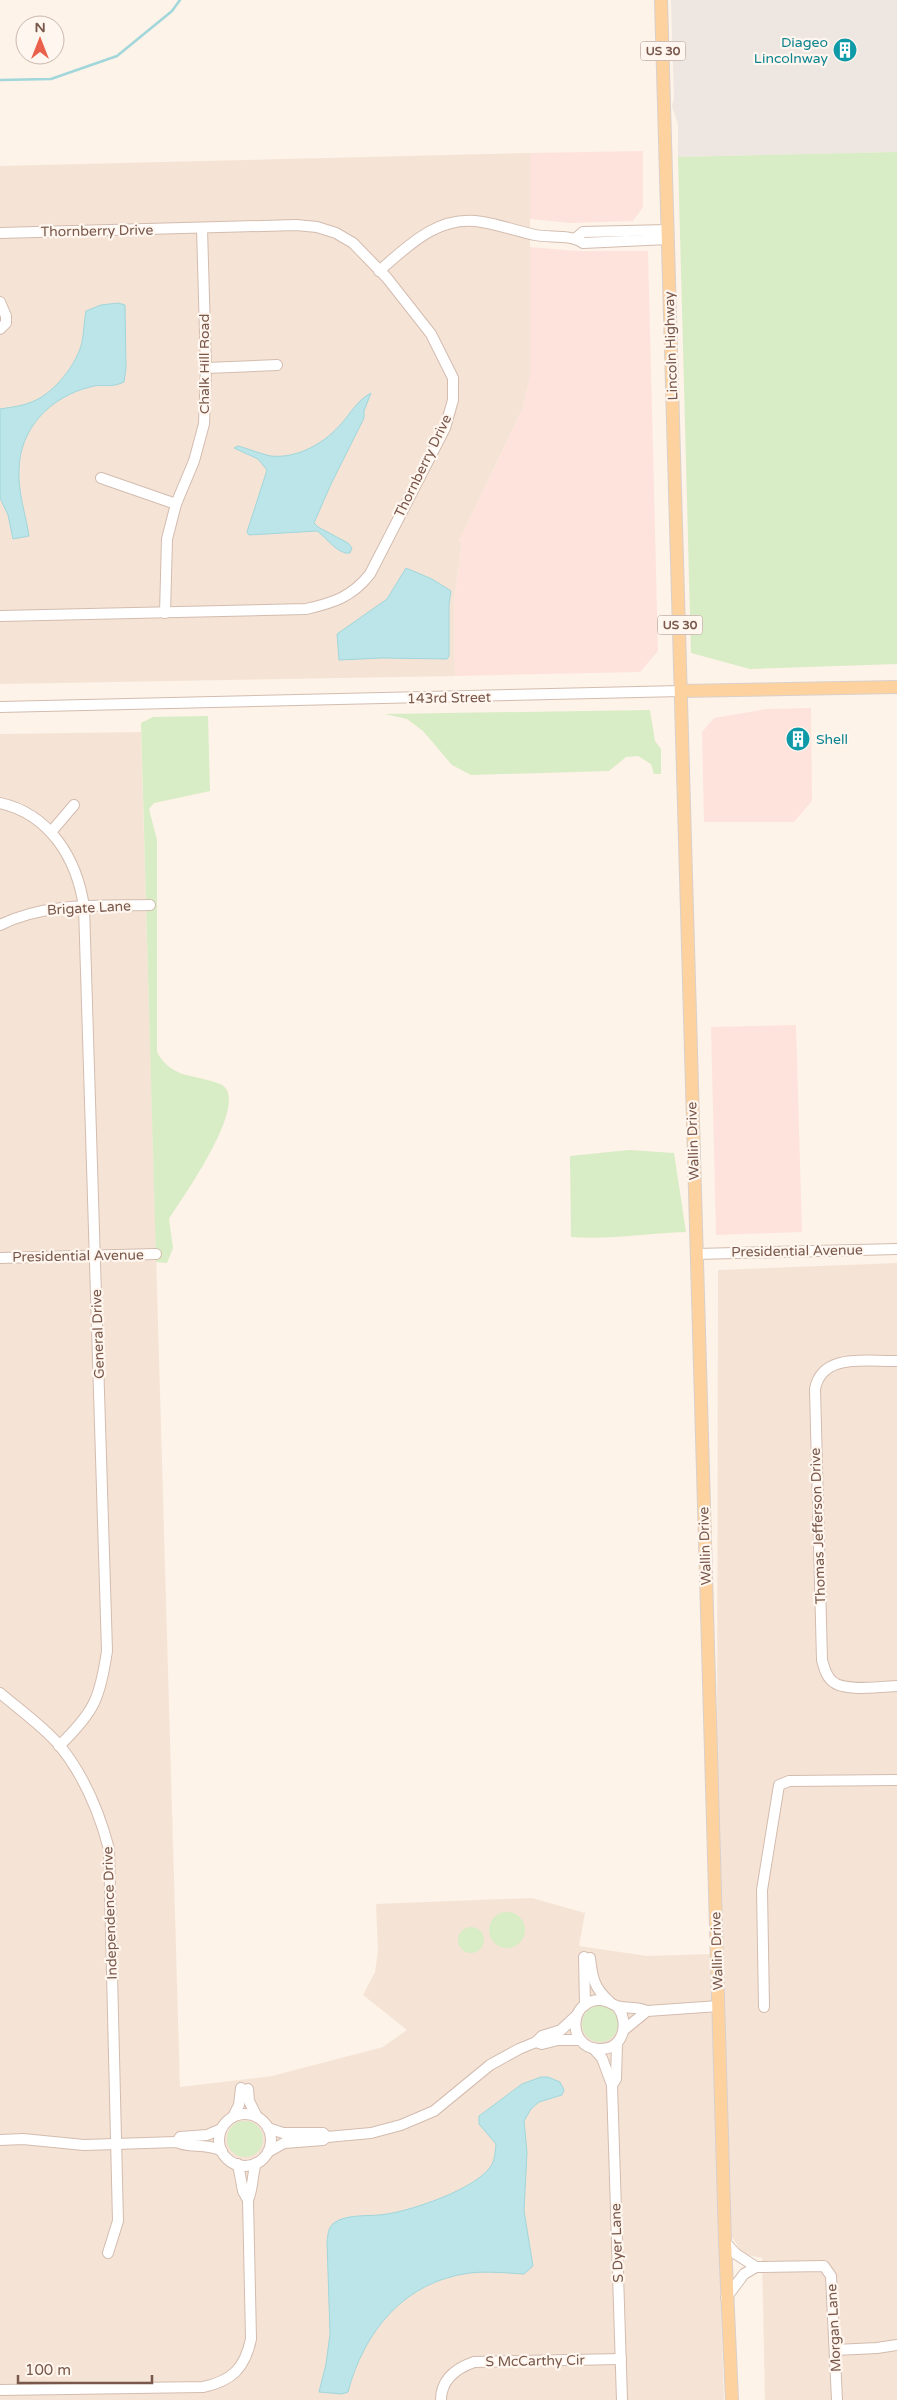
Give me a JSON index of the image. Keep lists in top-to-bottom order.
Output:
{
  "streets": {
    "main road": [
      "US 30",
      "Lincoln Highway",
      "143rd Street",
      "Wallin Drive"
    ],
    "street": [
      "Thornberry Drive",
      "Chalk Hill Road",
      "Brigate Lane",
      "Presidential Avenue",
      "General Drive",
      "Thomas Jefferson Drive",
      "Independence Drive",
      "S Dyer Lane",
      "Morgan Lane",
      "S McCarthy Cir"
    ]
  },
  "crossings": [
    ["Thornberry Drive", "Chalk Hill Road"],
    ["Lincoln Highway", "143rd Street"],
    ["Lincoln Highway", "Wallin Drive"],
    ["143rd Street", "Wallin Drive"],
    ["Brigate Lane", "General Drive"],
    ["Wallin Drive", "Presidential Avenue"],
    ["Presidential Avenue", "General Drive"],
    ["General Drive", "Independence Drive"],
    ["S Dyer Lane", "S McCarthy Cir"]
  ],
  "places": {
    "building": ["Diageo Lincolnway", "Shell"]
  },
  "scale_bar": "100 m",
  "north": "top"
}
